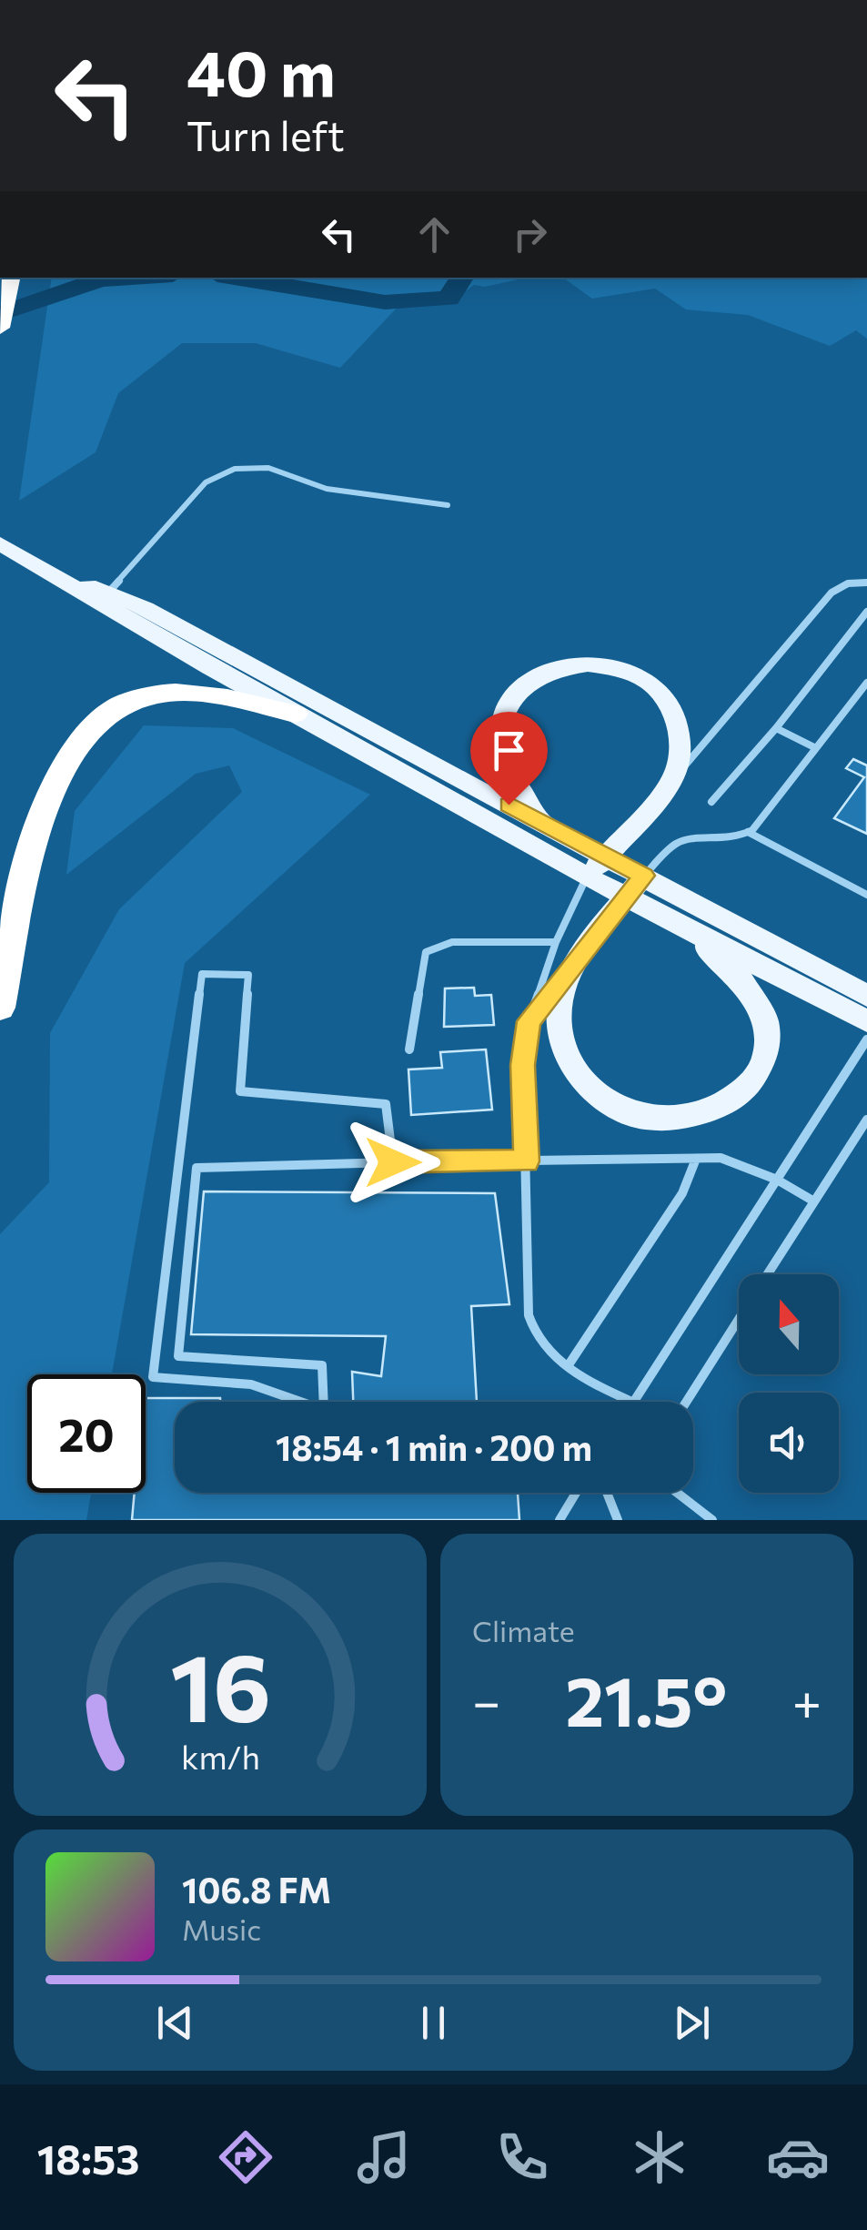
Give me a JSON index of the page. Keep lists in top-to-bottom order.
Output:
{
  "north": "top",
  "page": {
    "turn": ["40 m", "Turn left"],
    "limit": "20",
    "trip": "18:54 · 1 min · 200 m",
    "tile": "Climate",
    "heat": ["−", "21.5°", "+"],
    "song": ["106.8 FM", "Music"],
    "tabs": "18:53",
    "gauge": ["16", "km/h"]
  }
}
